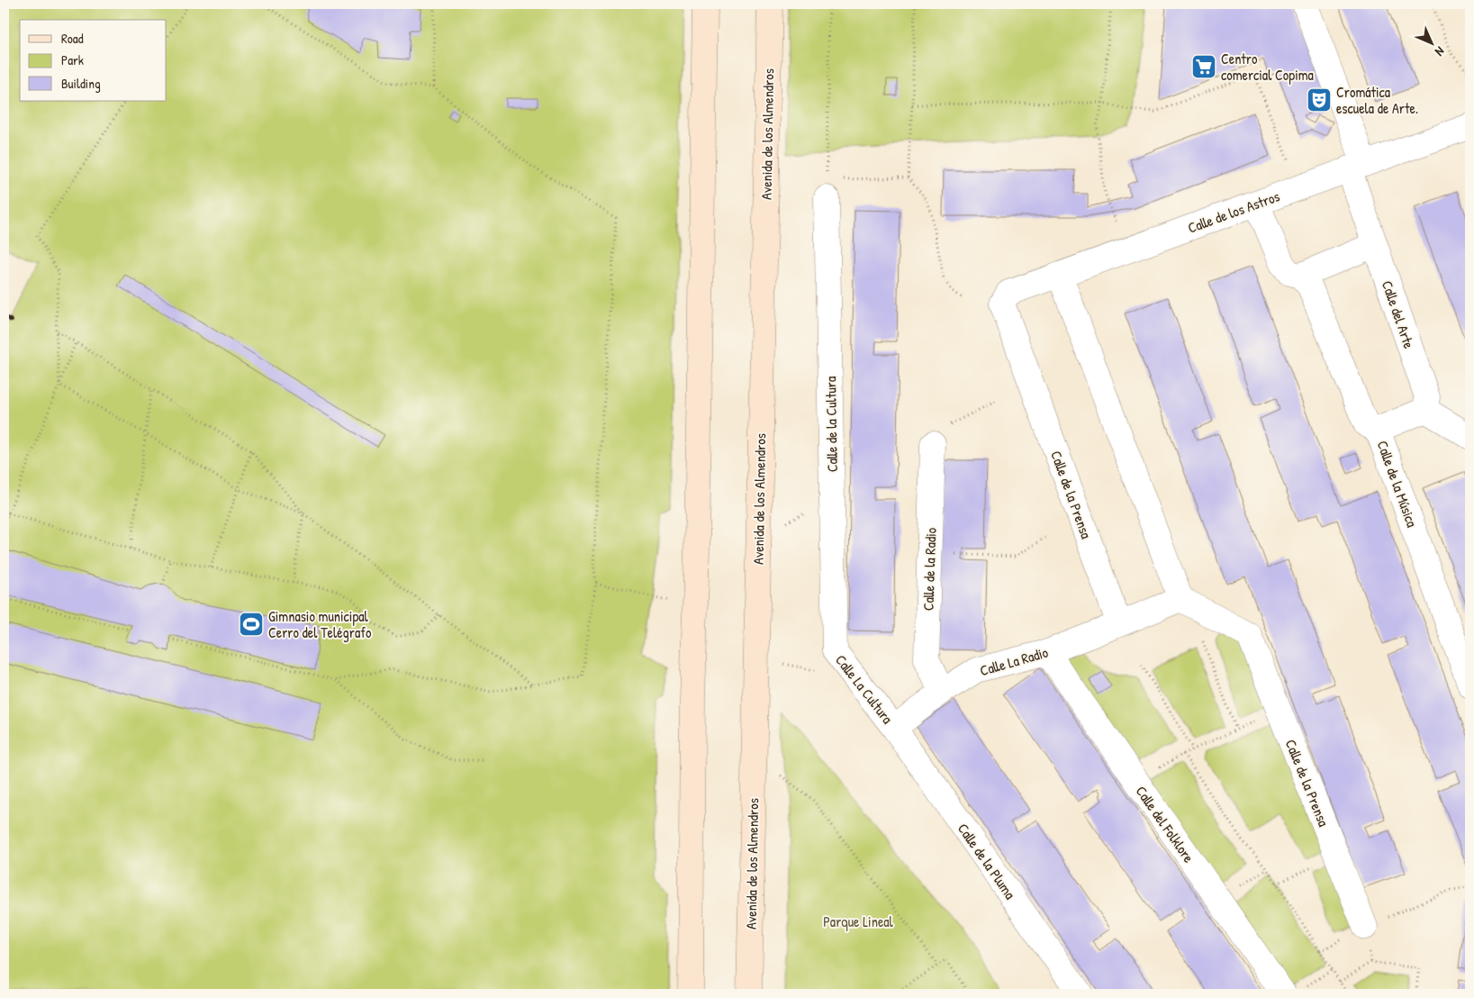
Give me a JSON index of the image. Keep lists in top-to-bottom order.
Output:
{
  "streets": {
    "main road": ["Avenida de los Almendros"],
    "street": [
      "Calle de los Astros",
      "Calle del Arte",
      "Calle de la Cultura",
      "Calle de la Música",
      "Calle de la Prensa",
      "Calle de la Radio",
      "Calle La Radio",
      "Calle La Cultura",
      "Calle del Folklore",
      "Calle de la Pluma"
    ]
  },
  "crossings": [
    ["Calle de los Astros", "Calle del Arte"],
    ["Calle de los Astros", "Calle de la Música"],
    ["Calle de los Astros", "Calle de la Prensa"],
    ["Calle de la Cultura", "Calle La Cultura"],
    ["Calle de la Prensa", "Calle La Radio"],
    ["Calle de la Radio", "Calle La Radio"],
    ["Calle La Radio", "Calle La Cultura"],
    ["Calle La Radio", "Calle del Folklore"],
    ["Calle La Radio", "Calle de la Pluma"],
    ["Calle La Cultura", "Calle de la Pluma"]
  ],
  "parks": ["Parque Lineal"],
  "places": {
    "supermarket": ["Centro comercial Copima"],
    "theatre": ["Cromática escuela de Arte."],
    "sports": ["Gimnasio municipal Cerro del Telégrafo"]
  },
  "legend": ["Road", "Park", "Building"],
  "north": "bottom right"
}
